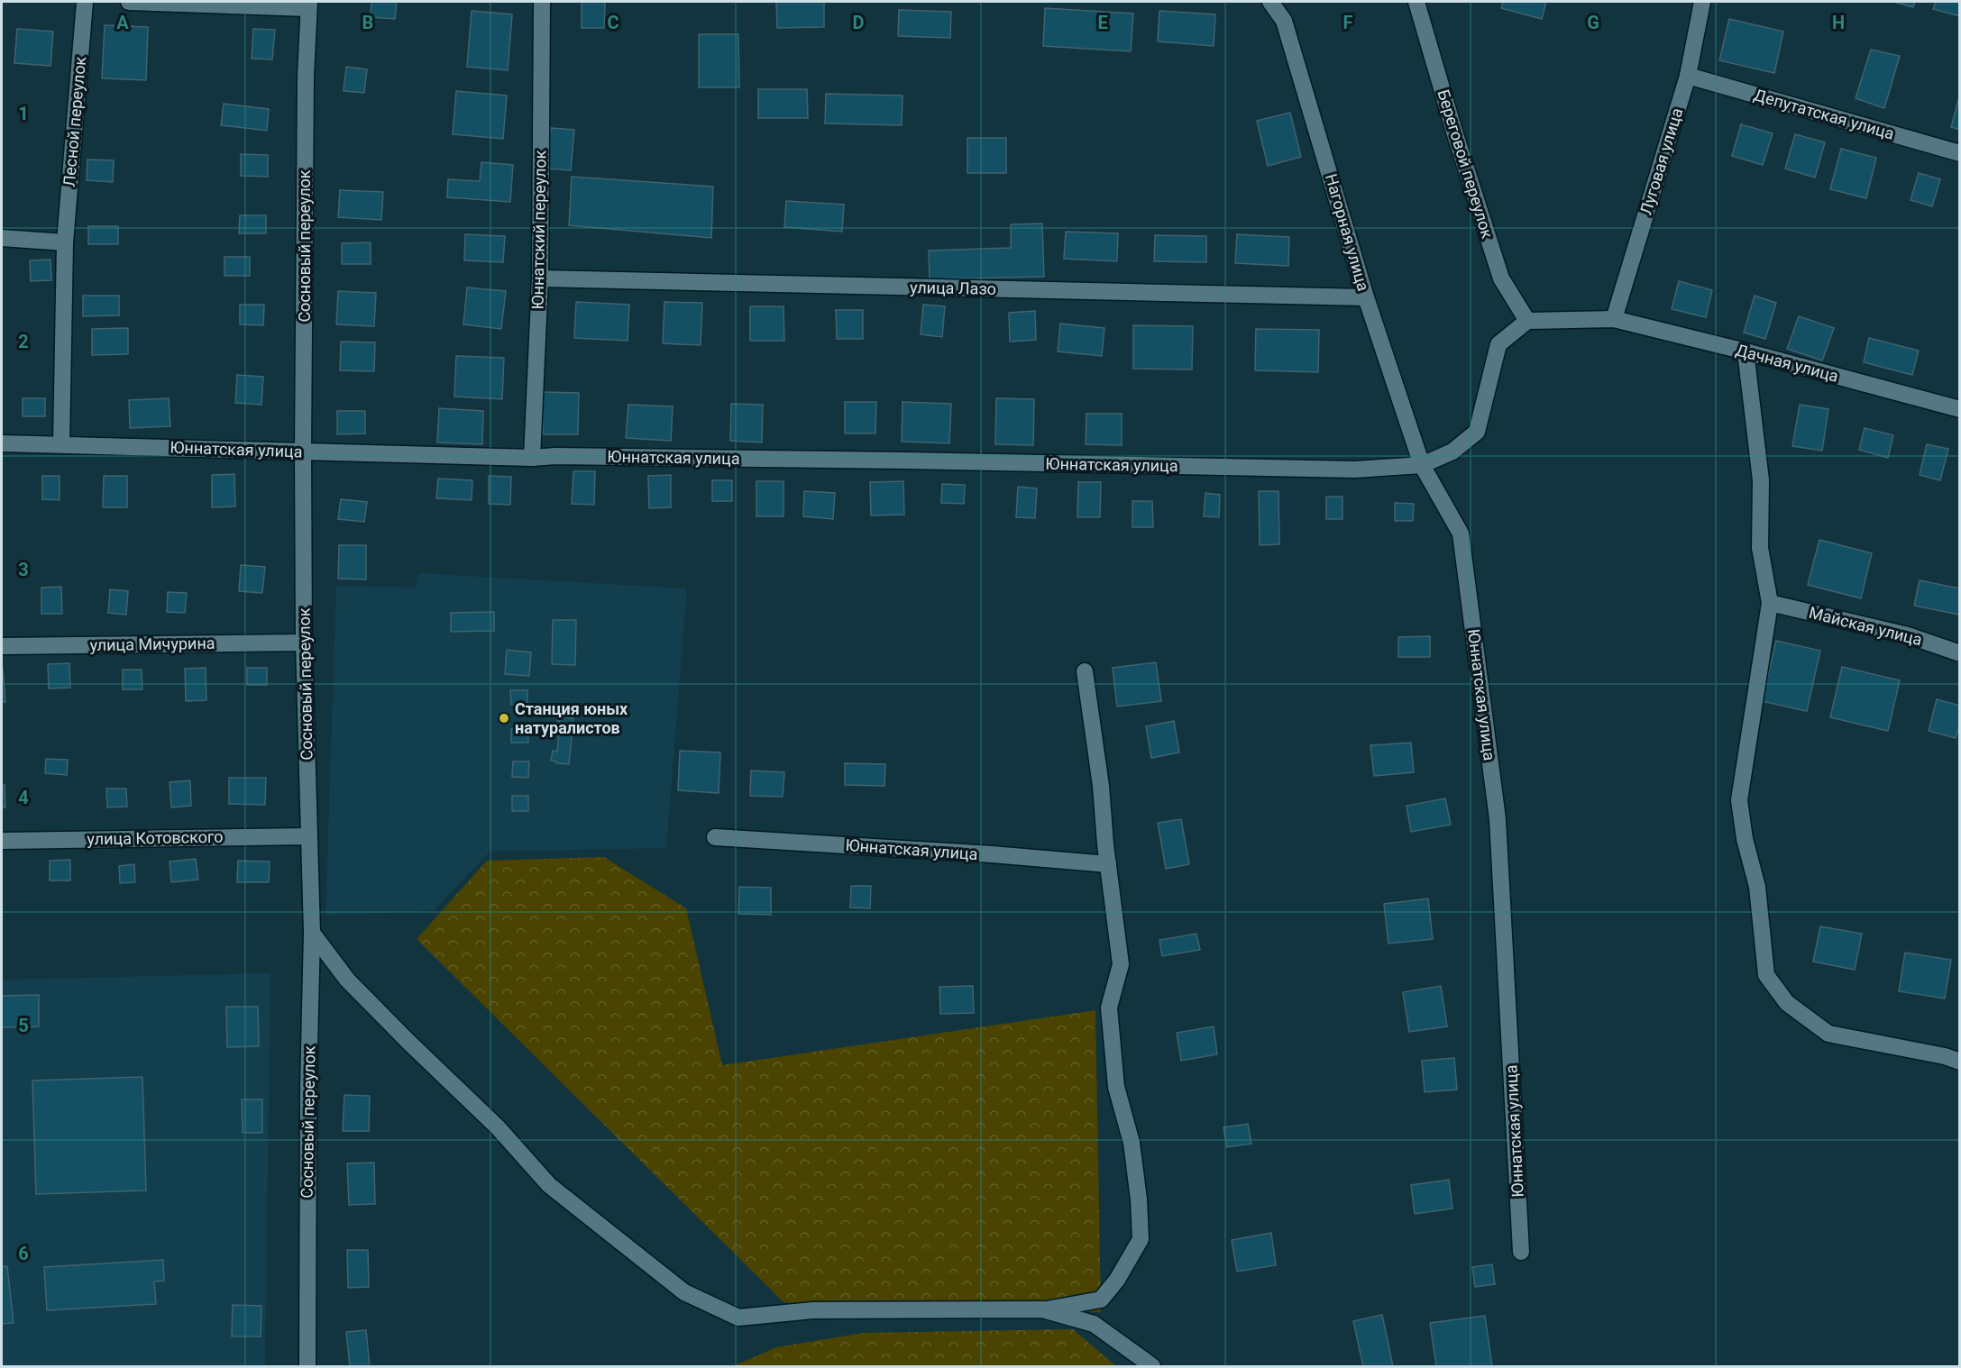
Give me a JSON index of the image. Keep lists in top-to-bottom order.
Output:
{
  "streets": {
    "street": [
      "Депутатская улица",
      "Лесной переулок",
      "Луговая улица",
      "Береговой переулок",
      "Юннатский переулок",
      "Нагорная улица",
      "Сосновый переулок",
      "улица Лазо",
      "Дачная улица",
      "Юннатская улица",
      "Майская улица",
      "улица Мичурина",
      "улица Котовского"
    ]
  },
  "crossings": [
    ["Депутатская улица", "Луговая улица"],
    ["Лесной переулок", "Юннатская улица"],
    ["Луговая улица", "Дачная улица"],
    ["Береговой переулок", "Дачная улица"],
    ["Юннатский переулок", "улица Лазо"],
    ["Юннатский переулок", "Юннатская улица"],
    ["Нагорная улица", "улица Лазо"],
    ["Нагорная улица", "Юннатская улица"],
    ["Сосновый переулок", "Юннатская улица"],
    ["Сосновый переулок", "улица Мичурина"],
    ["Сосновый переулок", "улица Котовского"]
  ],
  "places": ["Станция юных натуралистов"],
  "grid": {
    "columns": [
      "A",
      "B",
      "C",
      "D",
      "E",
      "F",
      "G",
      "H"
    ],
    "rows": [
      "1",
      "2",
      "3",
      "4",
      "5",
      "6"
    ]
  }
}
